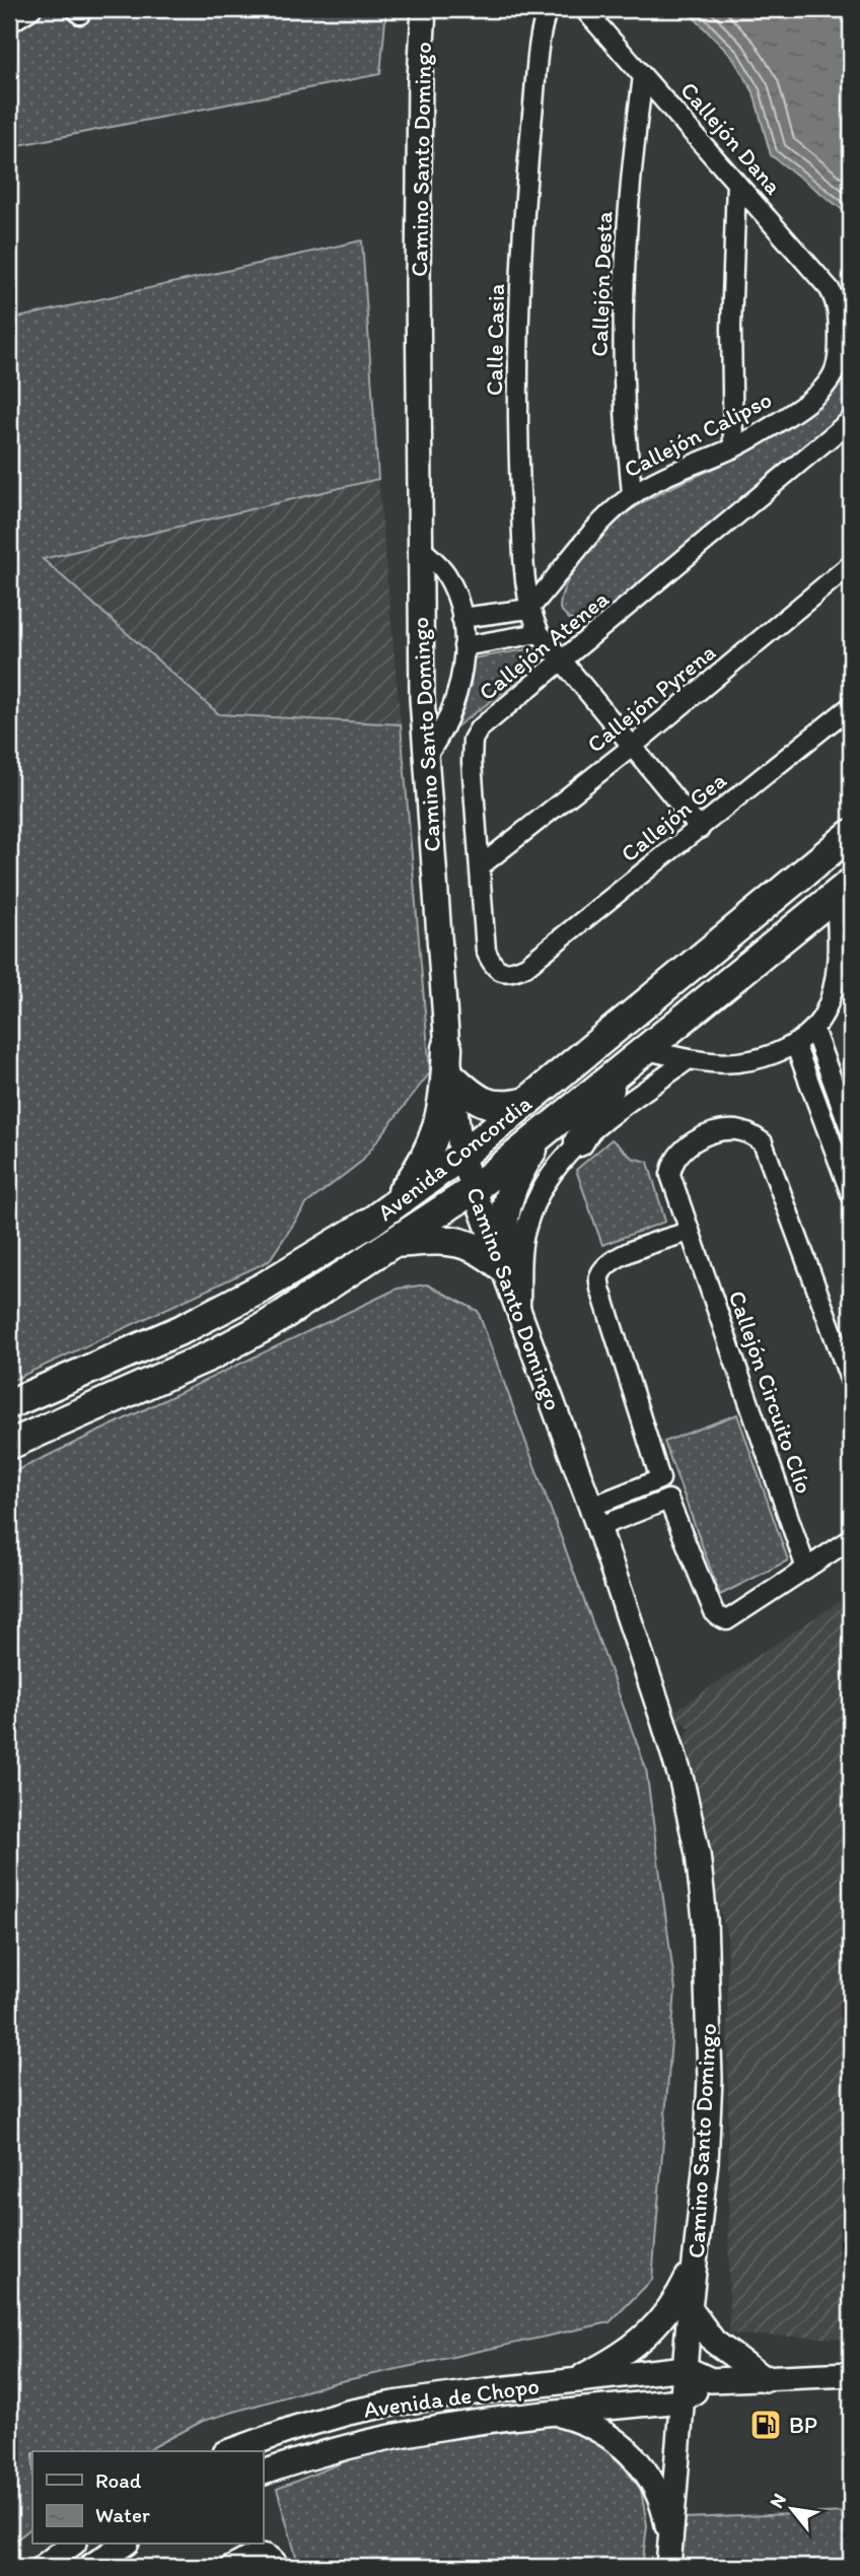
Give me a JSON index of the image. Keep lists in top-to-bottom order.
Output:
{
  "streets": {
    "main road": ["Avenida Concordia"],
    "street": [
      "Callejón Dana",
      "Camino Santo Domingo",
      "Callejón Desta",
      "Calle Casia",
      "Callejón Calipso",
      "Callejón Atenea",
      "Callejón Pyrena",
      "Callejón Gea",
      "Callejón Circuito Clío",
      "Avenida de Chopo"
    ]
  },
  "crossings": [
    ["Callejón Dana", "Callejón Desta"],
    ["Callejón Dana", "Callejón Calipso"],
    ["Camino Santo Domingo", "Avenida Concordia"],
    ["Camino Santo Domingo", "Avenida de Chopo"],
    ["Callejón Desta", "Callejón Calipso"],
    ["Calle Casia", "Callejón Calipso"],
    ["Calle Casia", "Callejón Atenea"],
    ["Calle Casia", "Callejón Pyrena"],
    ["Calle Casia", "Callejón Gea"],
    ["Callejón Atenea", "Callejón Pyrena"],
    ["Callejón Atenea", "Callejón Gea"]
  ],
  "places": {
    "fuel station": ["BP"]
  },
  "legend": ["Road", "Water"],
  "north": "top left"
}
